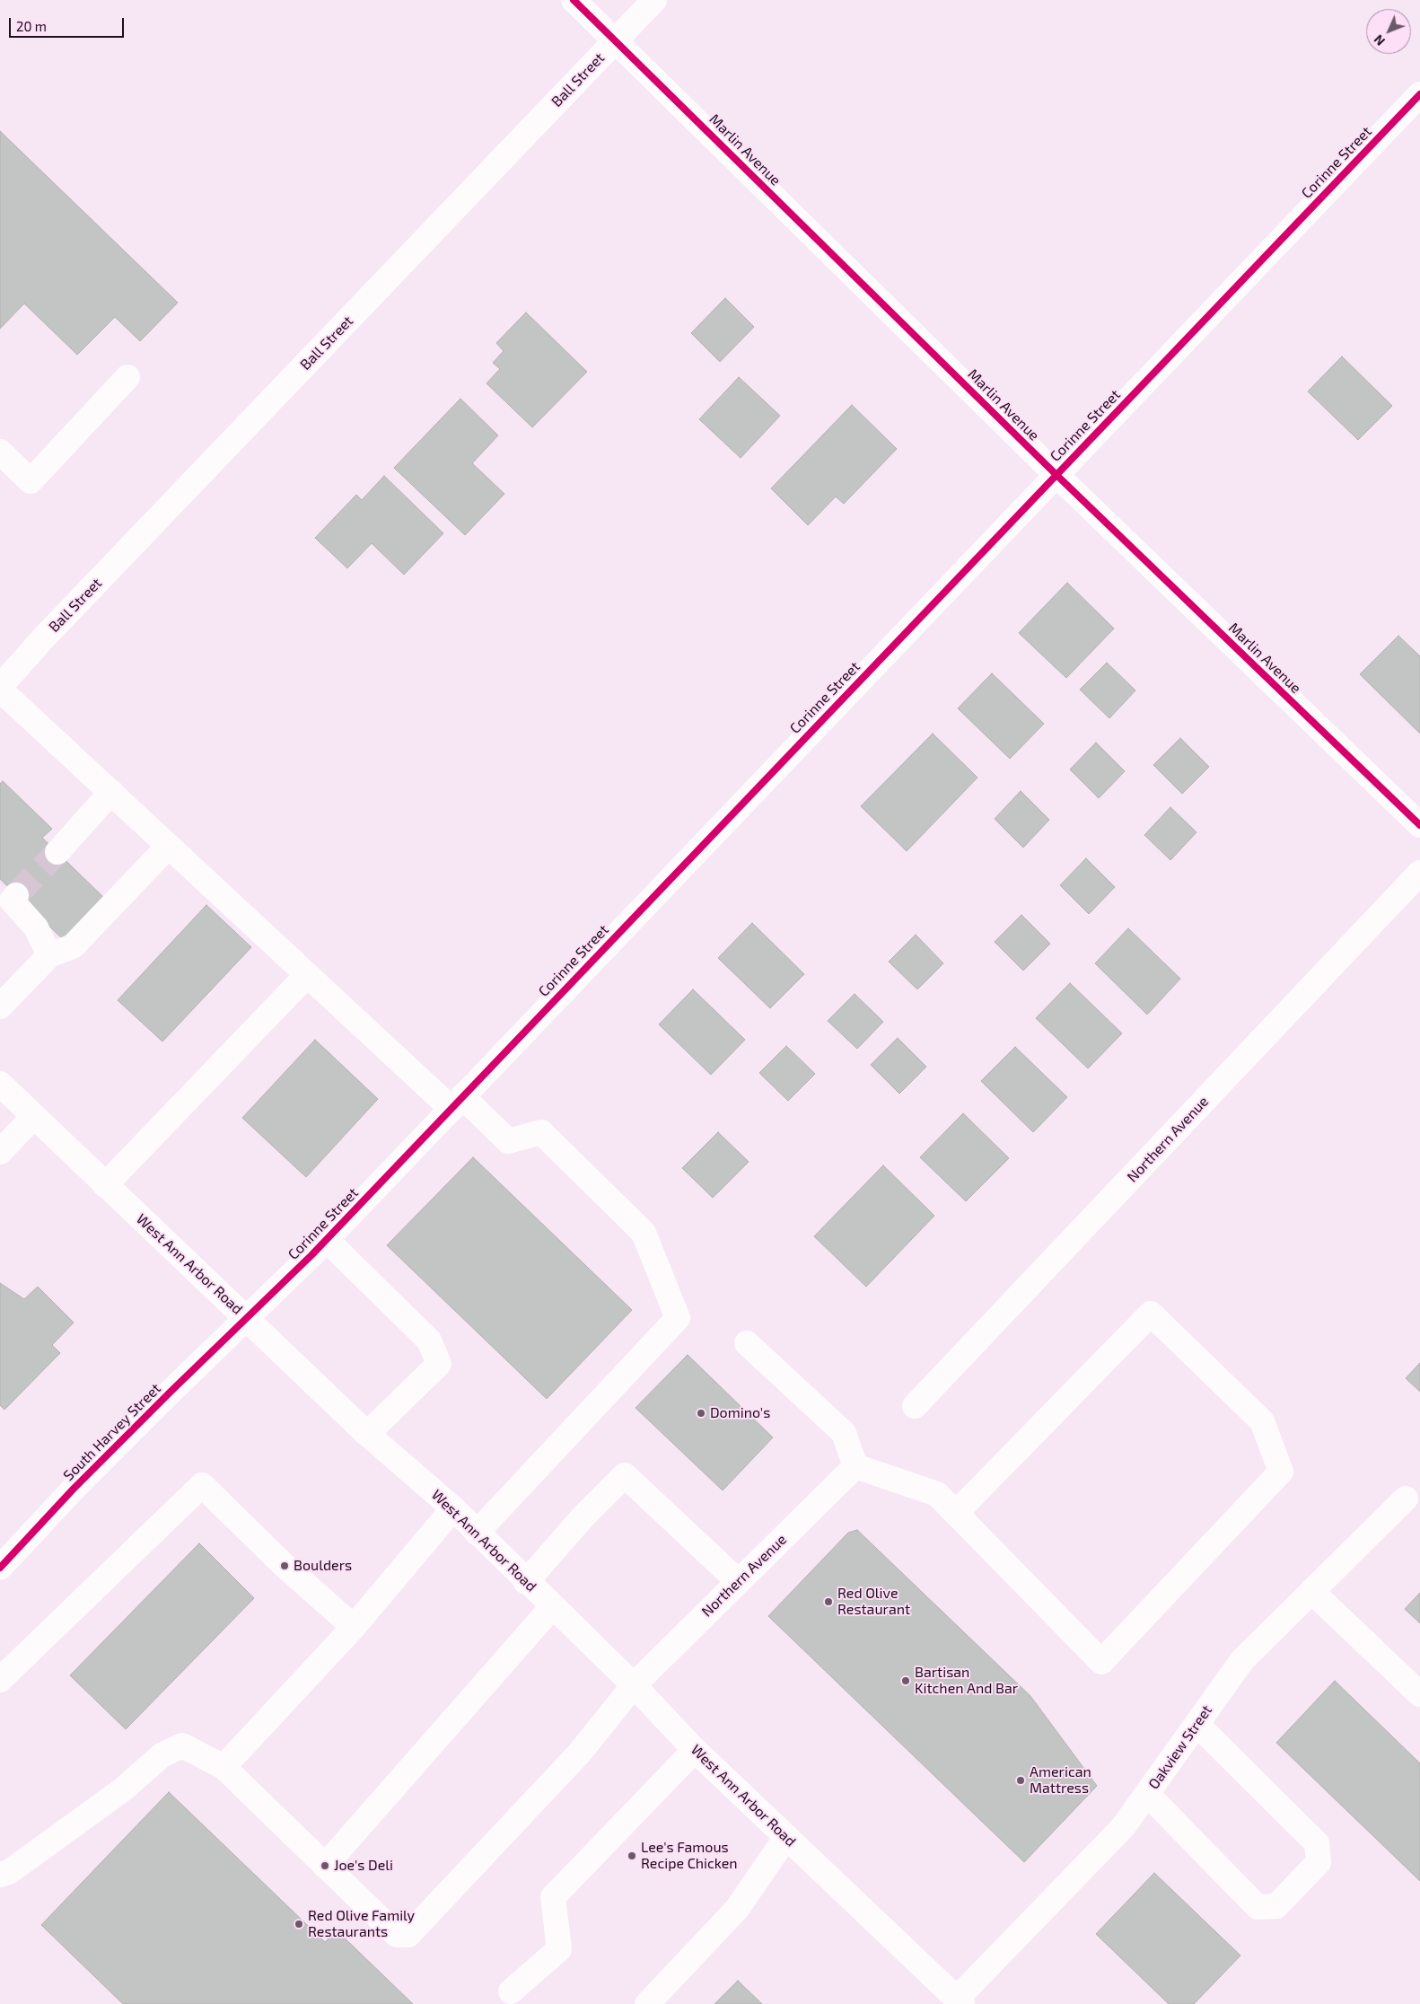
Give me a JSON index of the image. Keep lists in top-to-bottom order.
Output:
{
  "streets": {
    "street": [
      "Ball Street",
      "Marlin Avenue",
      "Corinne Street",
      "Northern Avenue",
      "West Ann Arbor Road",
      "South Harvey Street",
      "Oakview Street"
    ]
  },
  "crossings": [
    ["Ball Street", "Marlin Avenue"],
    ["Marlin Avenue", "Corinne Street"],
    ["Corinne Street", "West Ann Arbor Road"],
    ["Corinne Street", "South Harvey Street"],
    ["Northern Avenue", "West Ann Arbor Road"],
    ["West Ann Arbor Road", "South Harvey Street"],
    ["West Ann Arbor Road", "Oakview Street"]
  ],
  "places": [
    "Domino's",
    "Boulders",
    "Red Olive Restaurant",
    "Bartisan Kitchen And Bar",
    "American Mattress",
    "Lee's Famous Recipe Chicken",
    "Joe's Deli",
    "Red Olive Family Restaurants"
  ],
  "scale_bar": "20 m",
  "north": "bottom left"
}
